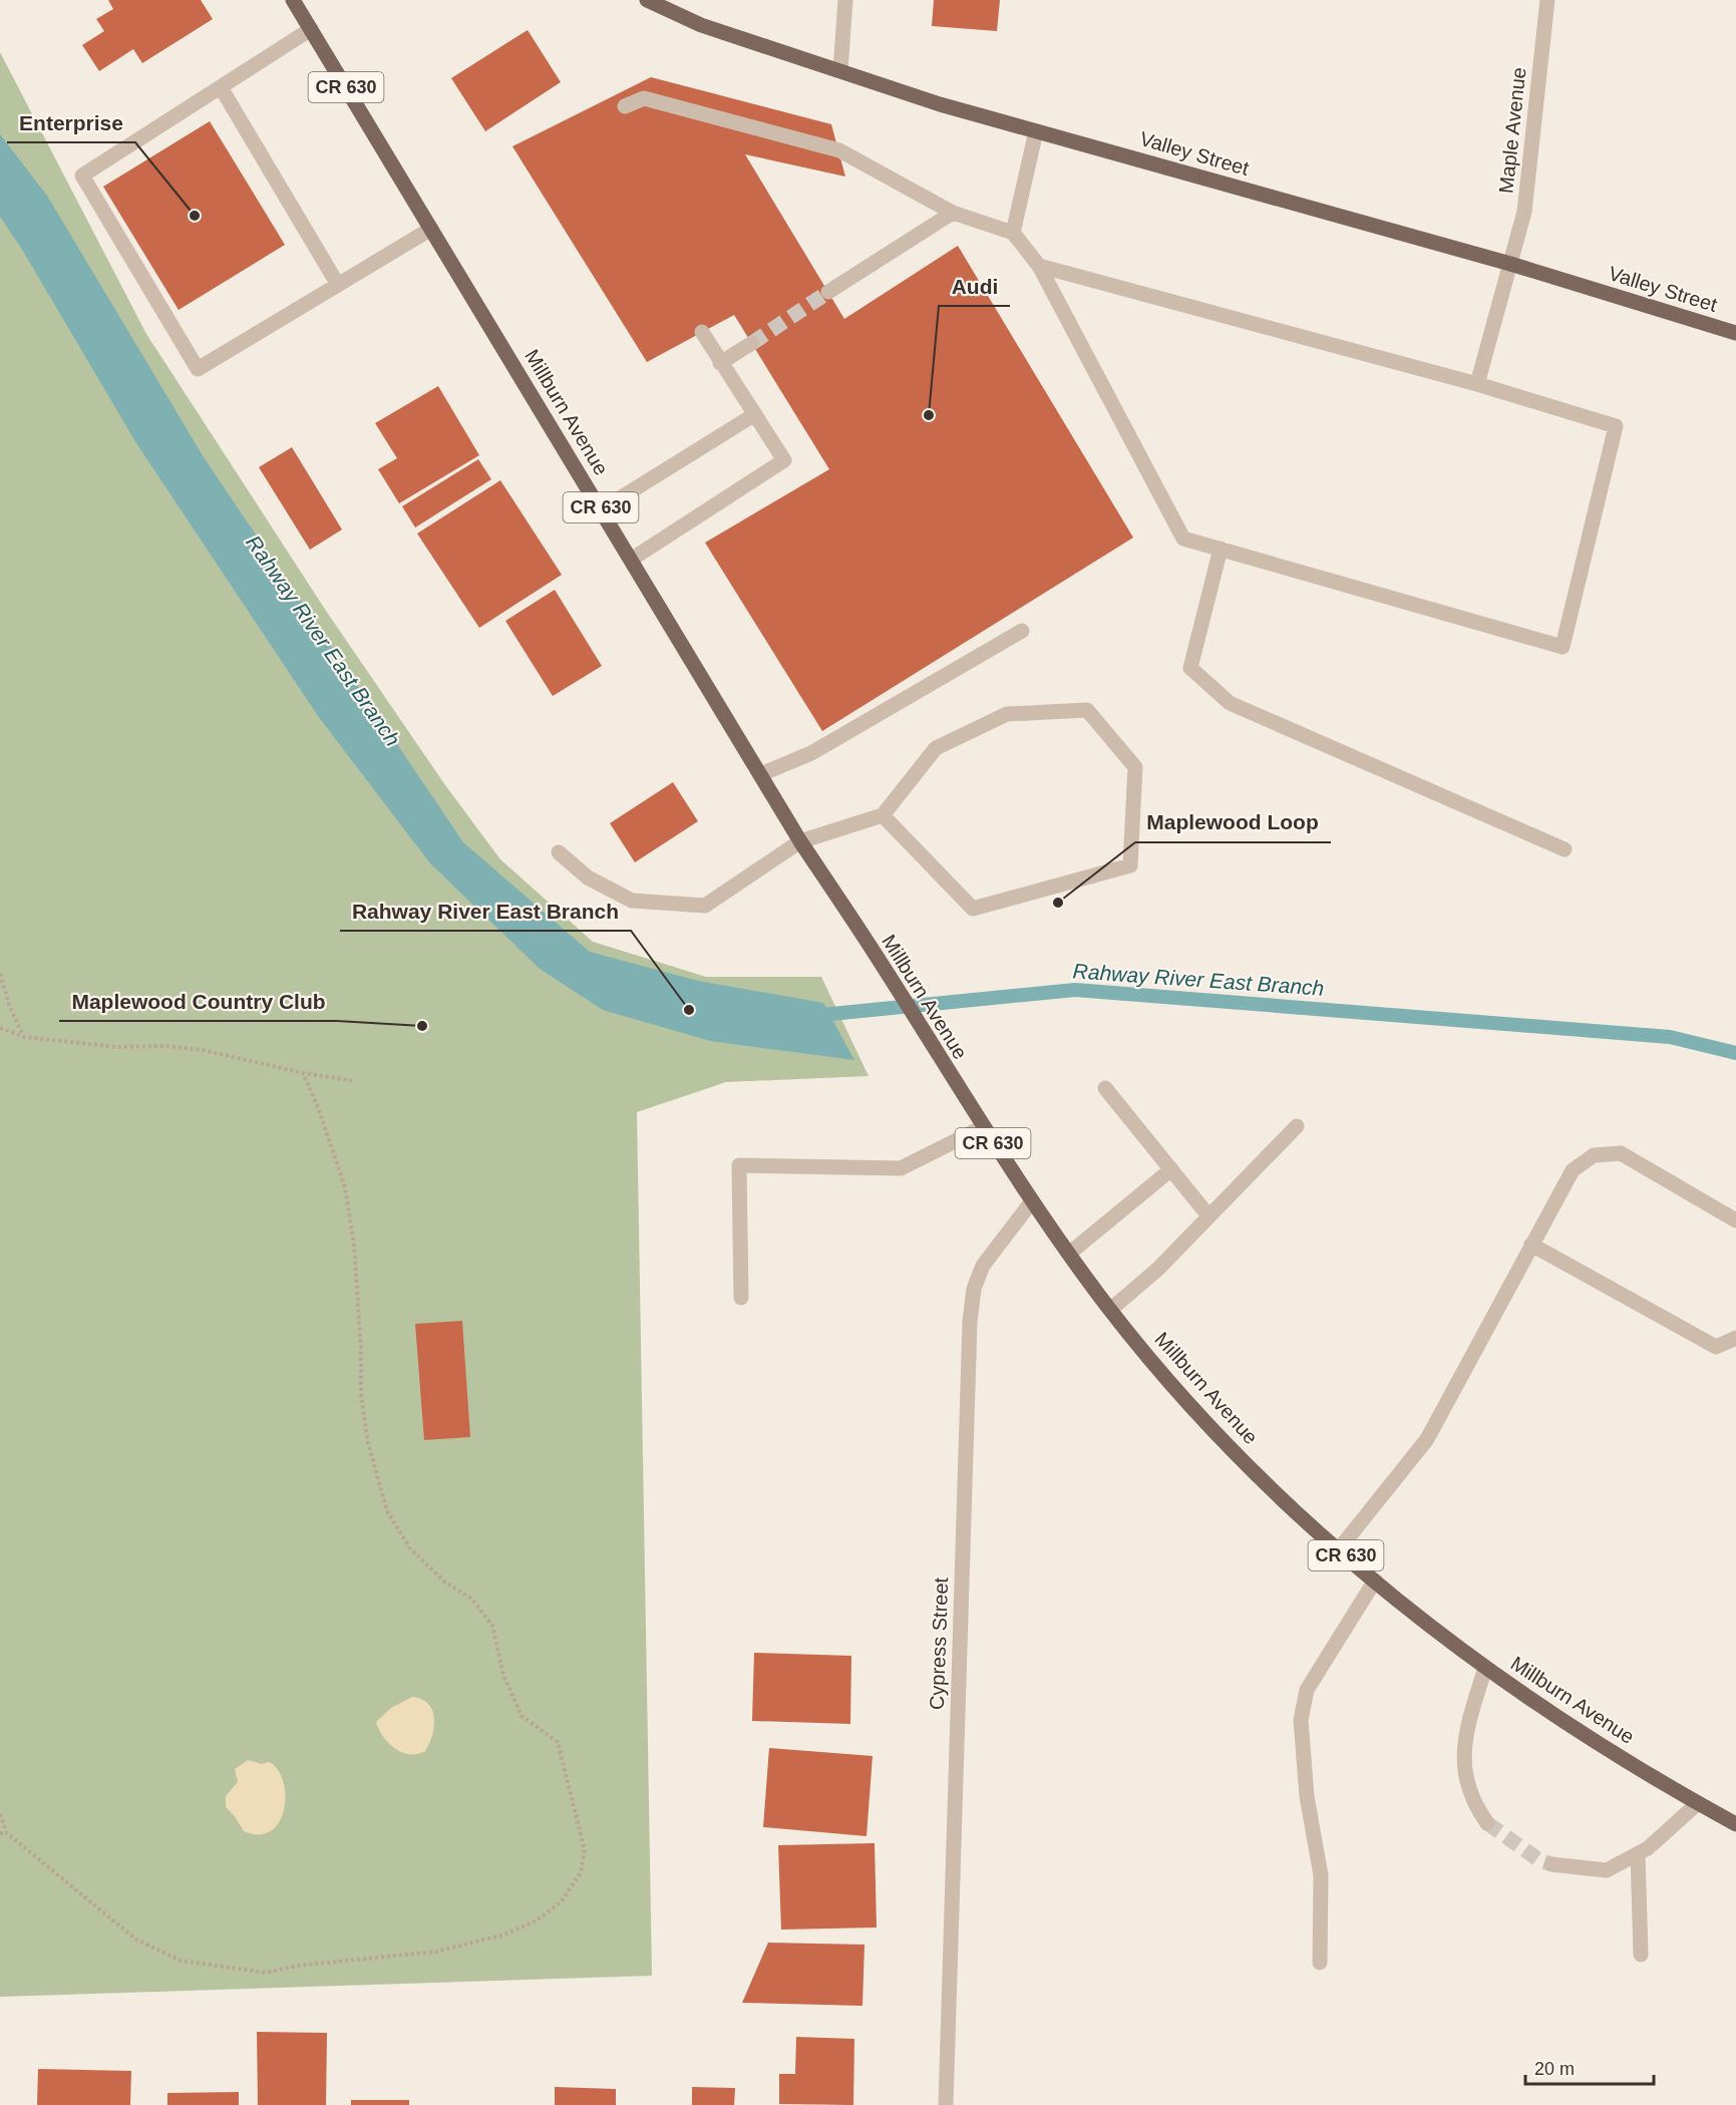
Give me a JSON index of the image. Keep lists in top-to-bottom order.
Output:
{
  "streets": {
    "main road": ["CR 630", "Valley Street", "Millburn Avenue"],
    "street": ["Maple Avenue", "Cypress Street"]
  },
  "crossings": [
    ["Maple Avenue", "Valley Street"],
    ["Millburn Avenue", "Cypress Street"]
  ],
  "water": ["Rahway River East Branch"],
  "places": [
    "Enterprise",
    "Audi",
    "Maplewood Loop",
    "Rahway River East Branch",
    "Maplewood Country Club"
  ],
  "scale_bar": "20 m"
}
